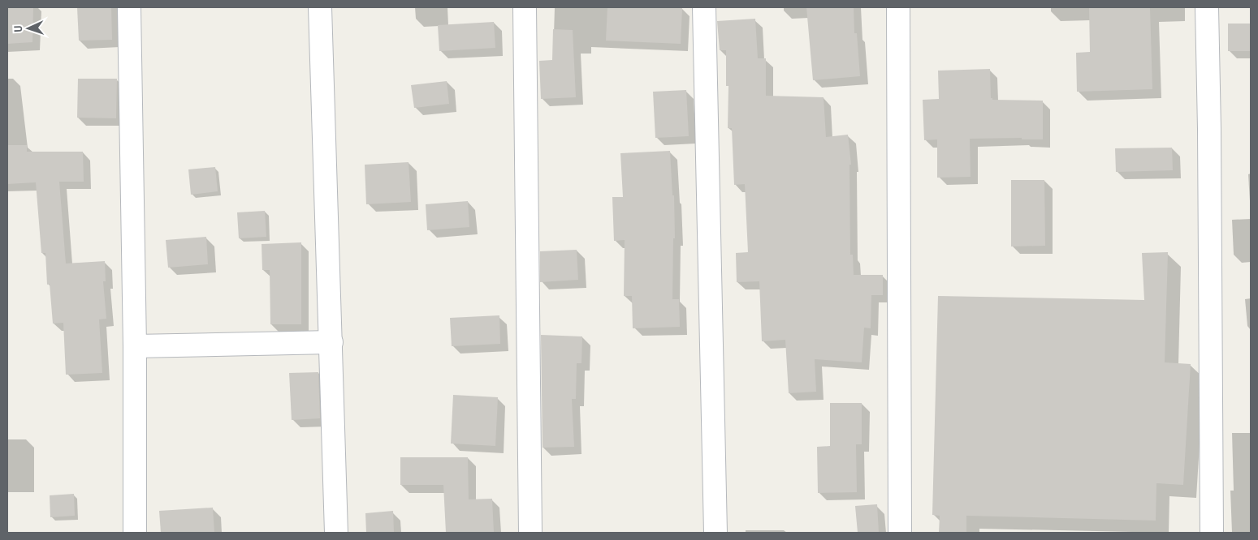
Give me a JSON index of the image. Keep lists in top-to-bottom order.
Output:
{
  "north": "left"
}
